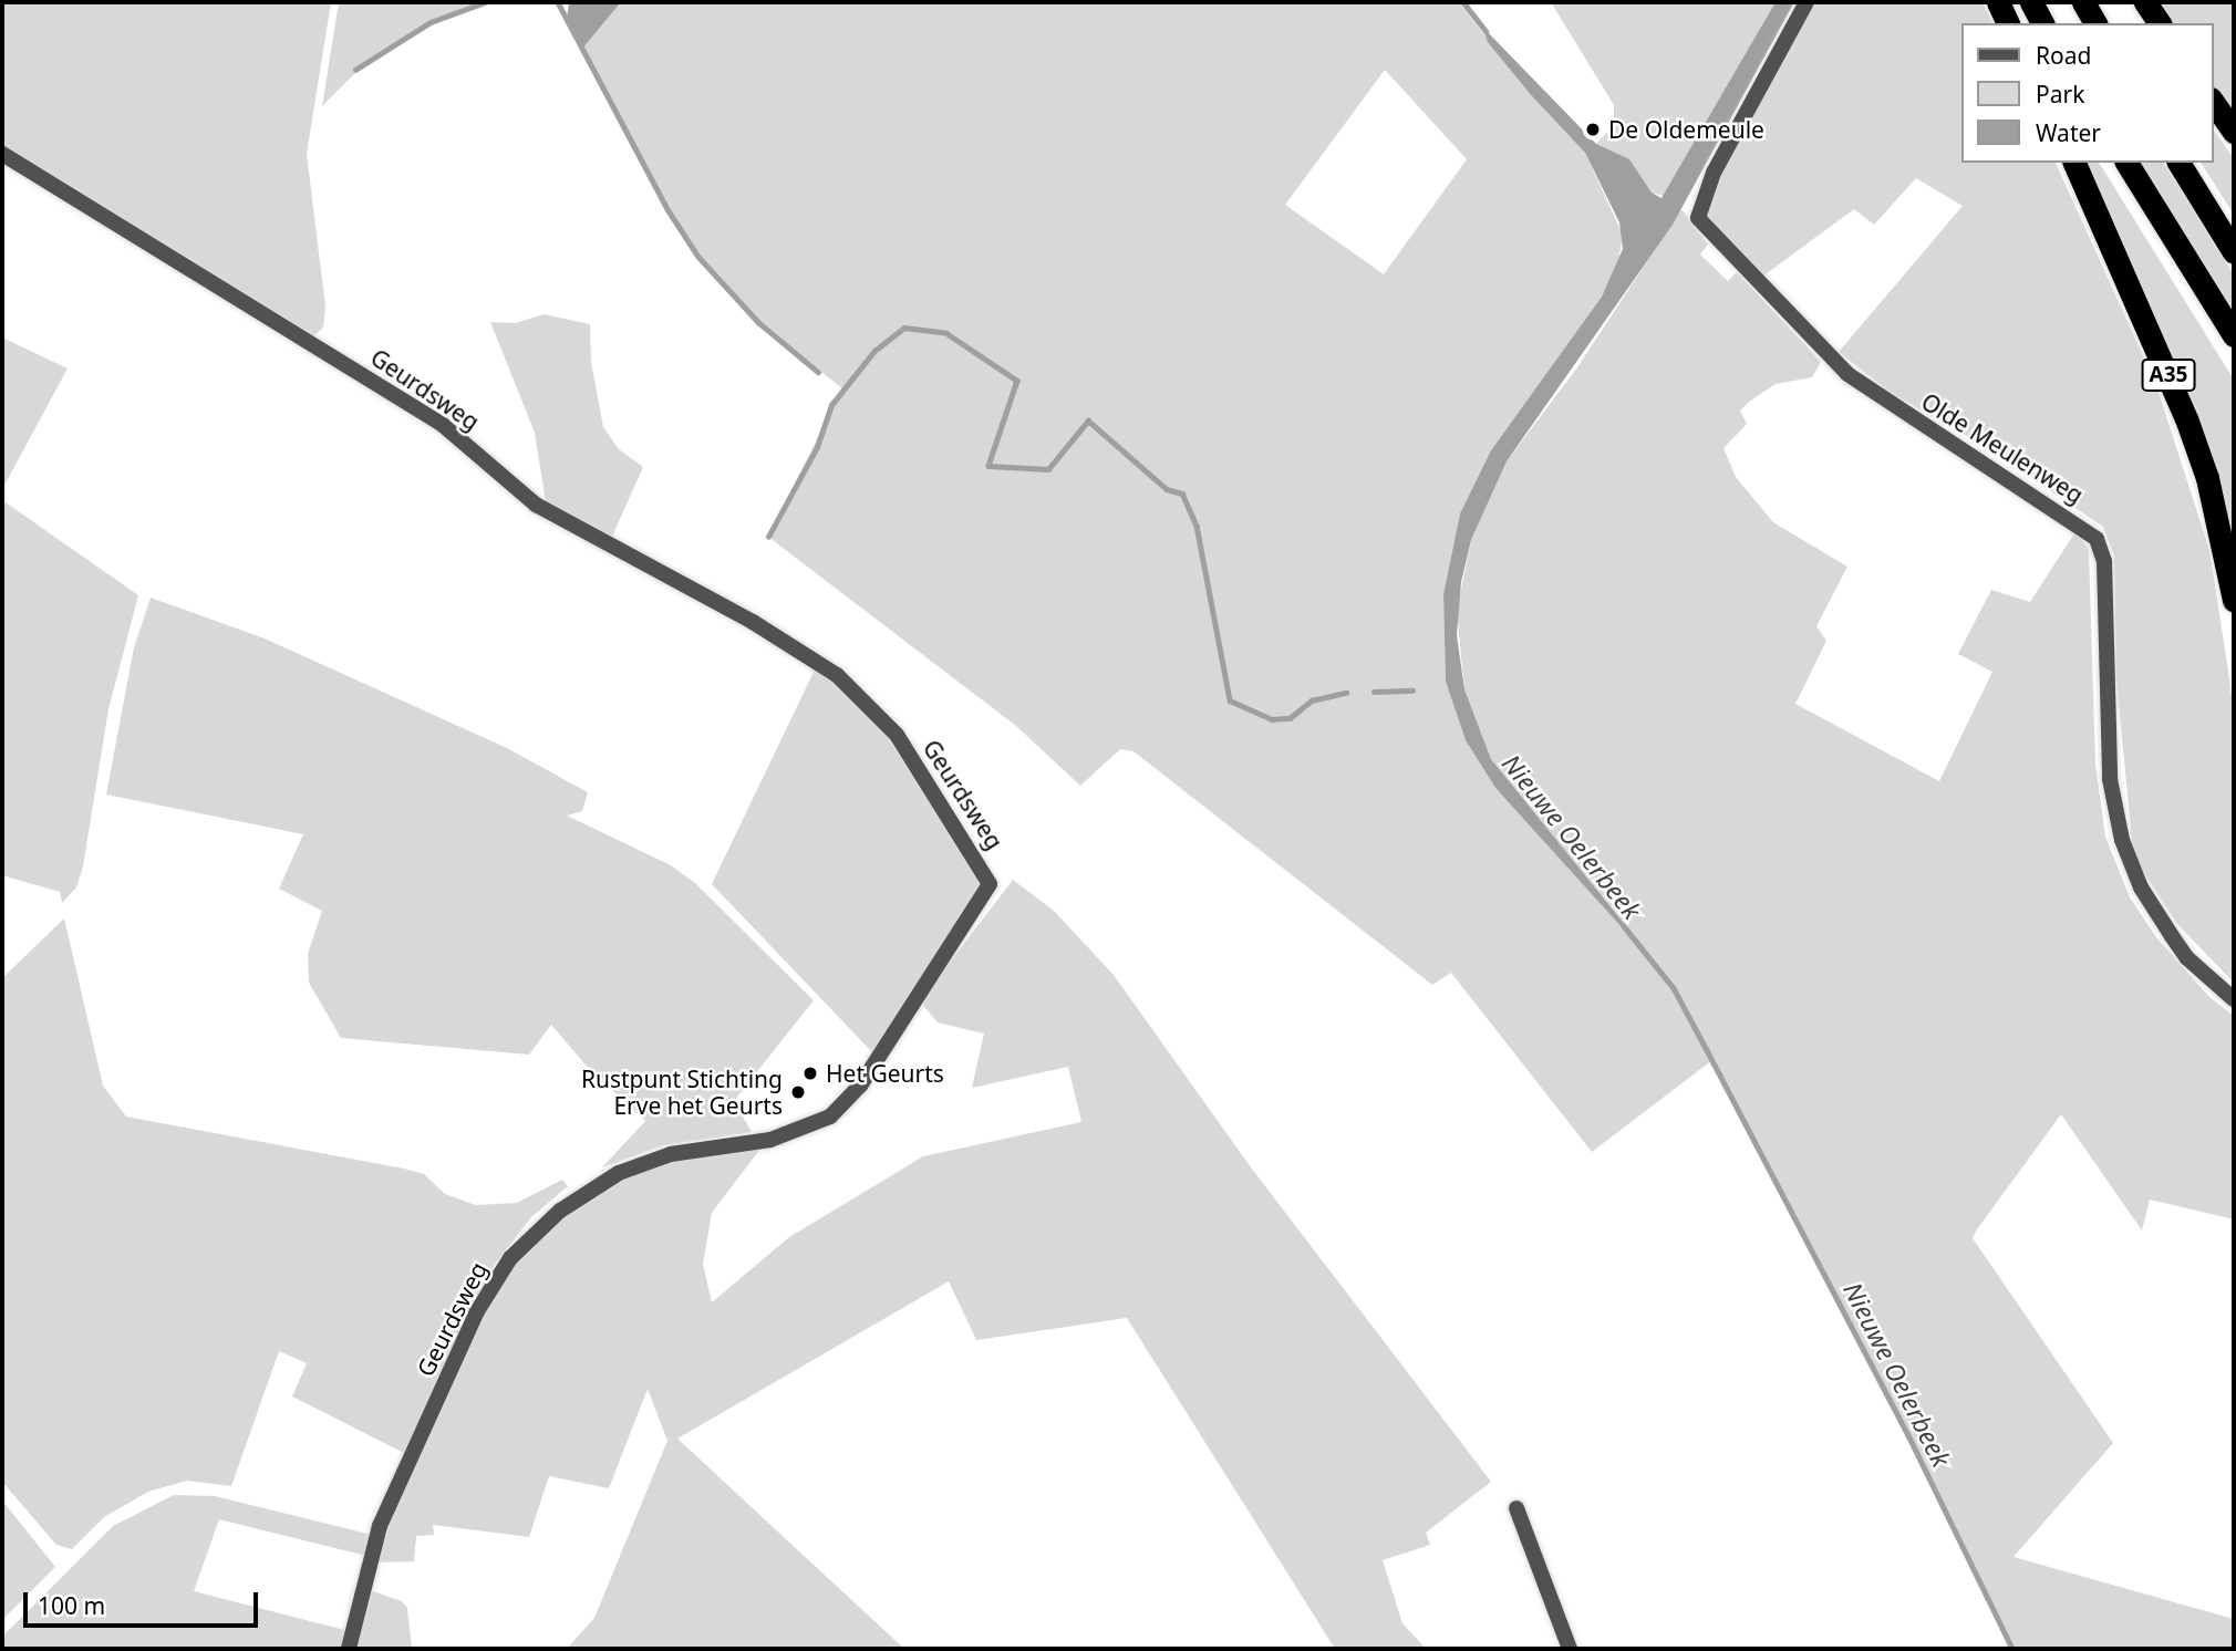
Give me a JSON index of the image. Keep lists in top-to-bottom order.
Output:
{
  "streets": {
    "highway": ["A35"],
    "street": ["Geurdsweg", "Olde Meulenweg"]
  },
  "water": ["Nieuwe Oelerbeek"],
  "places": ["De Oldemeule", "Het Geurts", "Rustpunt Stichting Erve het Geurts"],
  "legend": ["Road", "Park", "Water"],
  "scale_bar": "100 m"
}
